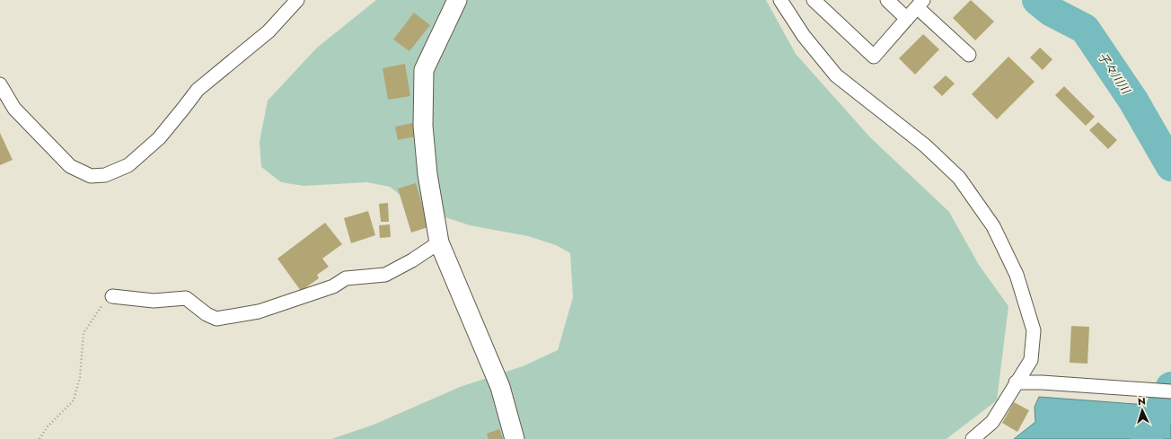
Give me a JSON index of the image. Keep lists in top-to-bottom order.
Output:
{
  "water": ["子々川川"],
  "north": "top"
}
